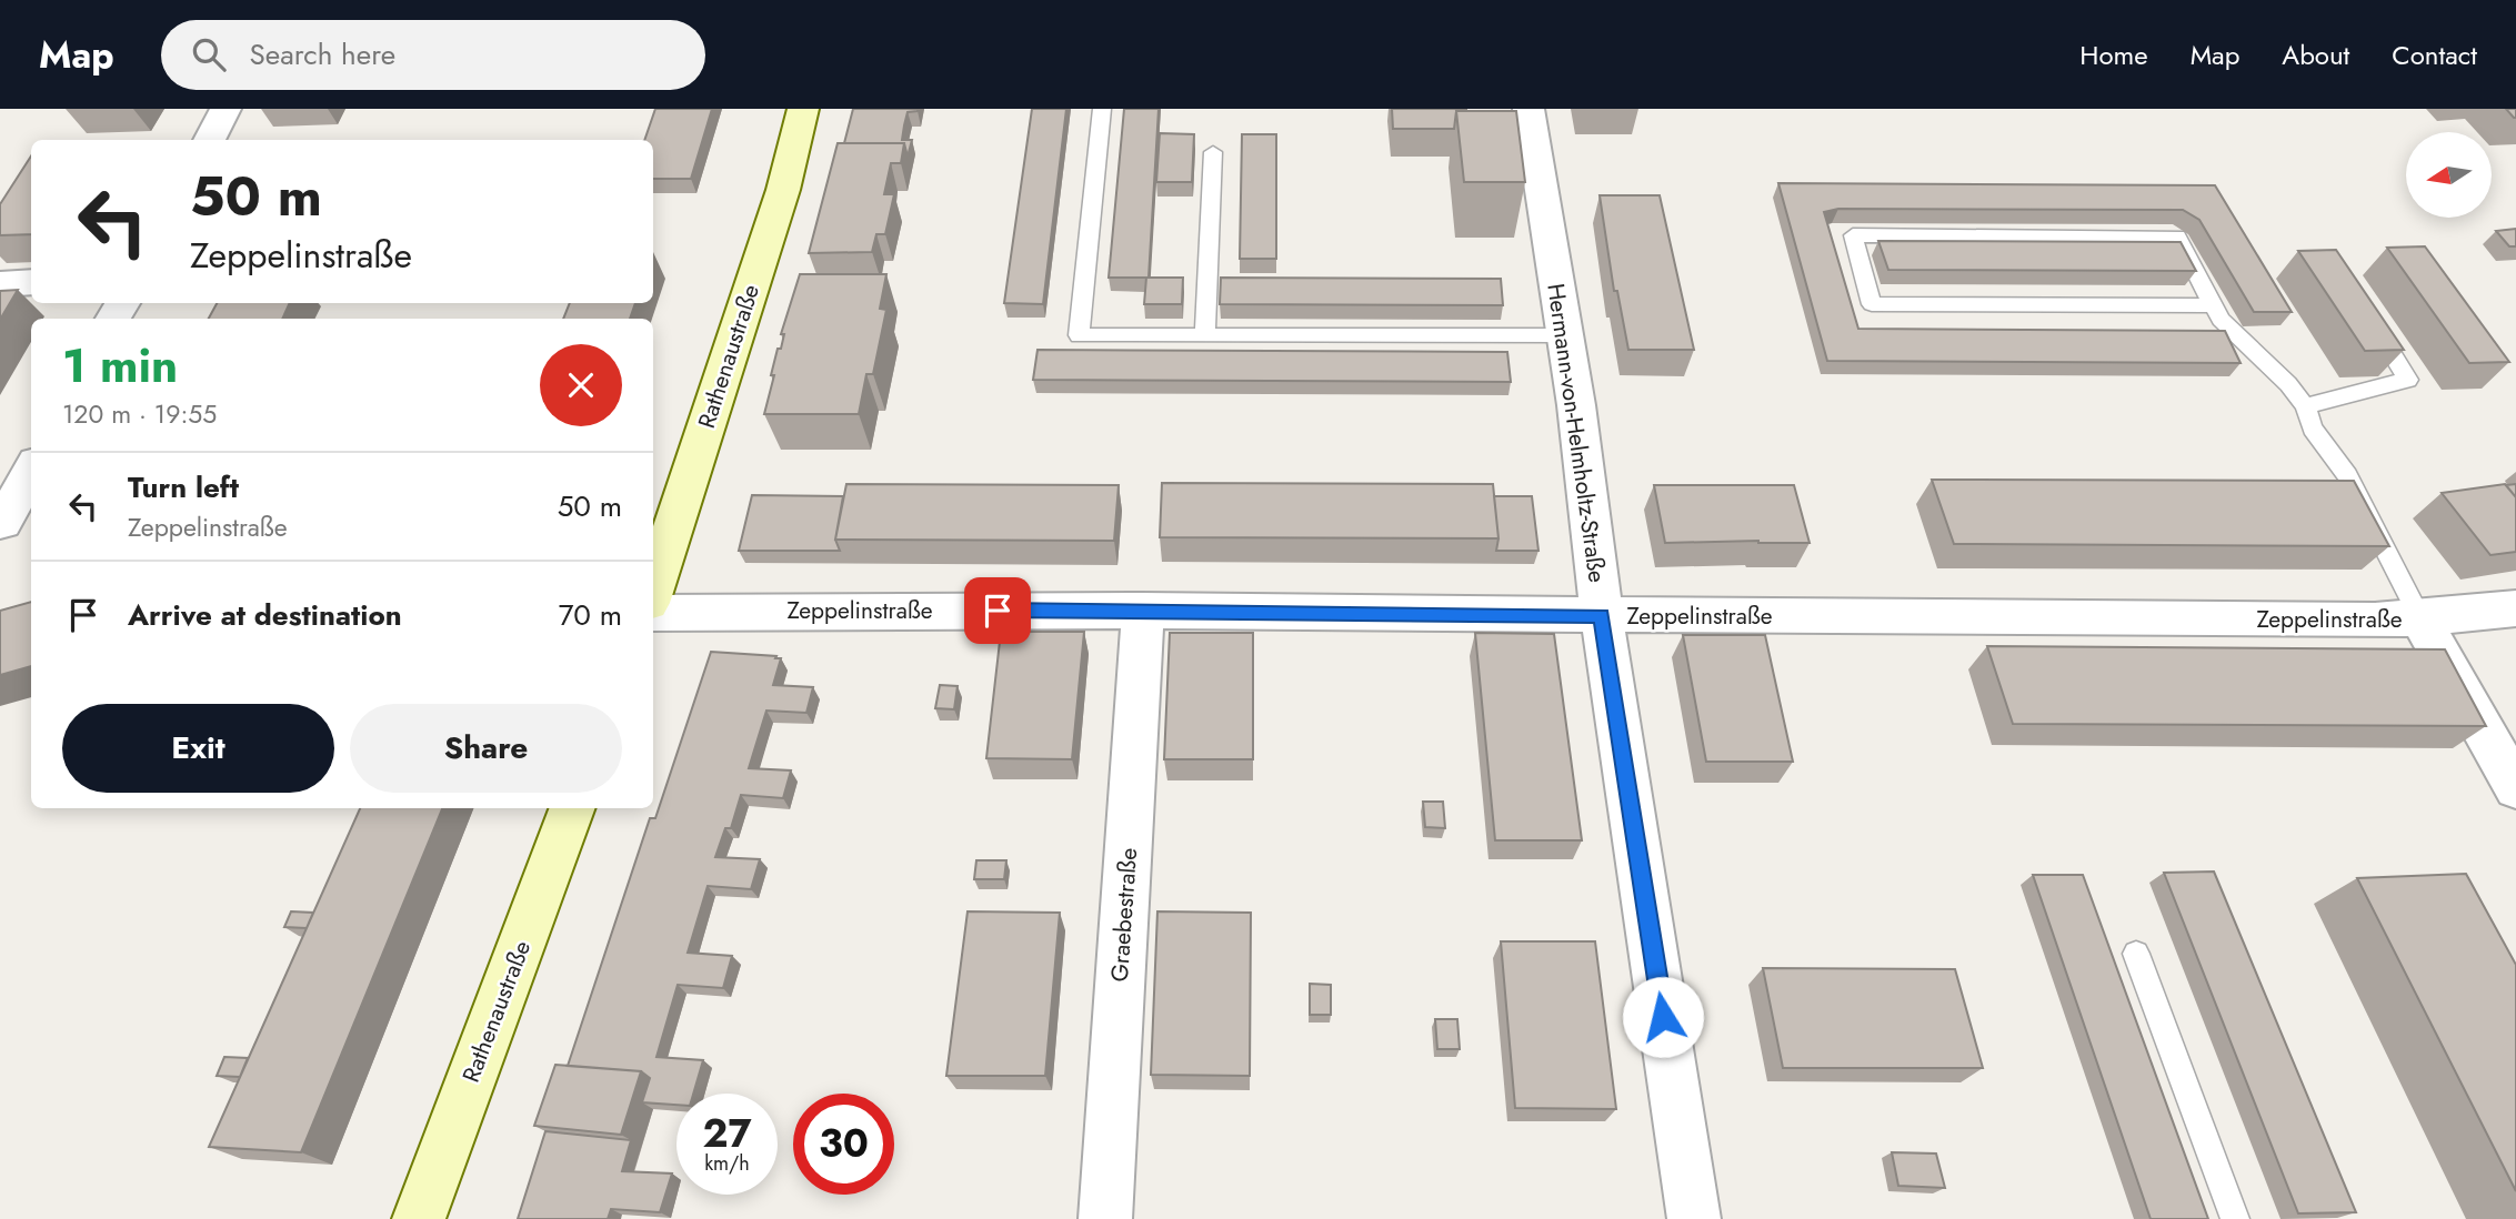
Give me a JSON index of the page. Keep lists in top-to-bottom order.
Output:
{
  "streets": {
    "main road": ["Rathenaustraße"],
    "street": ["Hermann-von-Helmholtz-Straße", "Zeppelinstraße", "Graebestraße"]
  },
  "crossings": [
    ["Hermann-von-Helmholtz-Straße", "Zeppelinstraße"],
    ["Zeppelinstraße", "Graebestraße"]
  ],
  "north": "left",
  "page": {
    "header": "Map",
    "search": "Search here",
    "nav": [
      "Home",
      "Map",
      "About",
      "Contact"
    ],
    "turn": ["50 m", "Zeppelinstraße"],
    "heading": ["1 min", "120 m · 19:55"],
    "list": [
      {
        "name": "Turn left",
        "note": "Zeppelinstraße",
        "value": "50 m"
      },
      {
        "name": "Arrive at destination",
        "value": "70 m"
      }
    ],
    "buttons": ["Exit", "Share"],
    "speed": "27 km/h",
    "limit": "30"
  }
}
